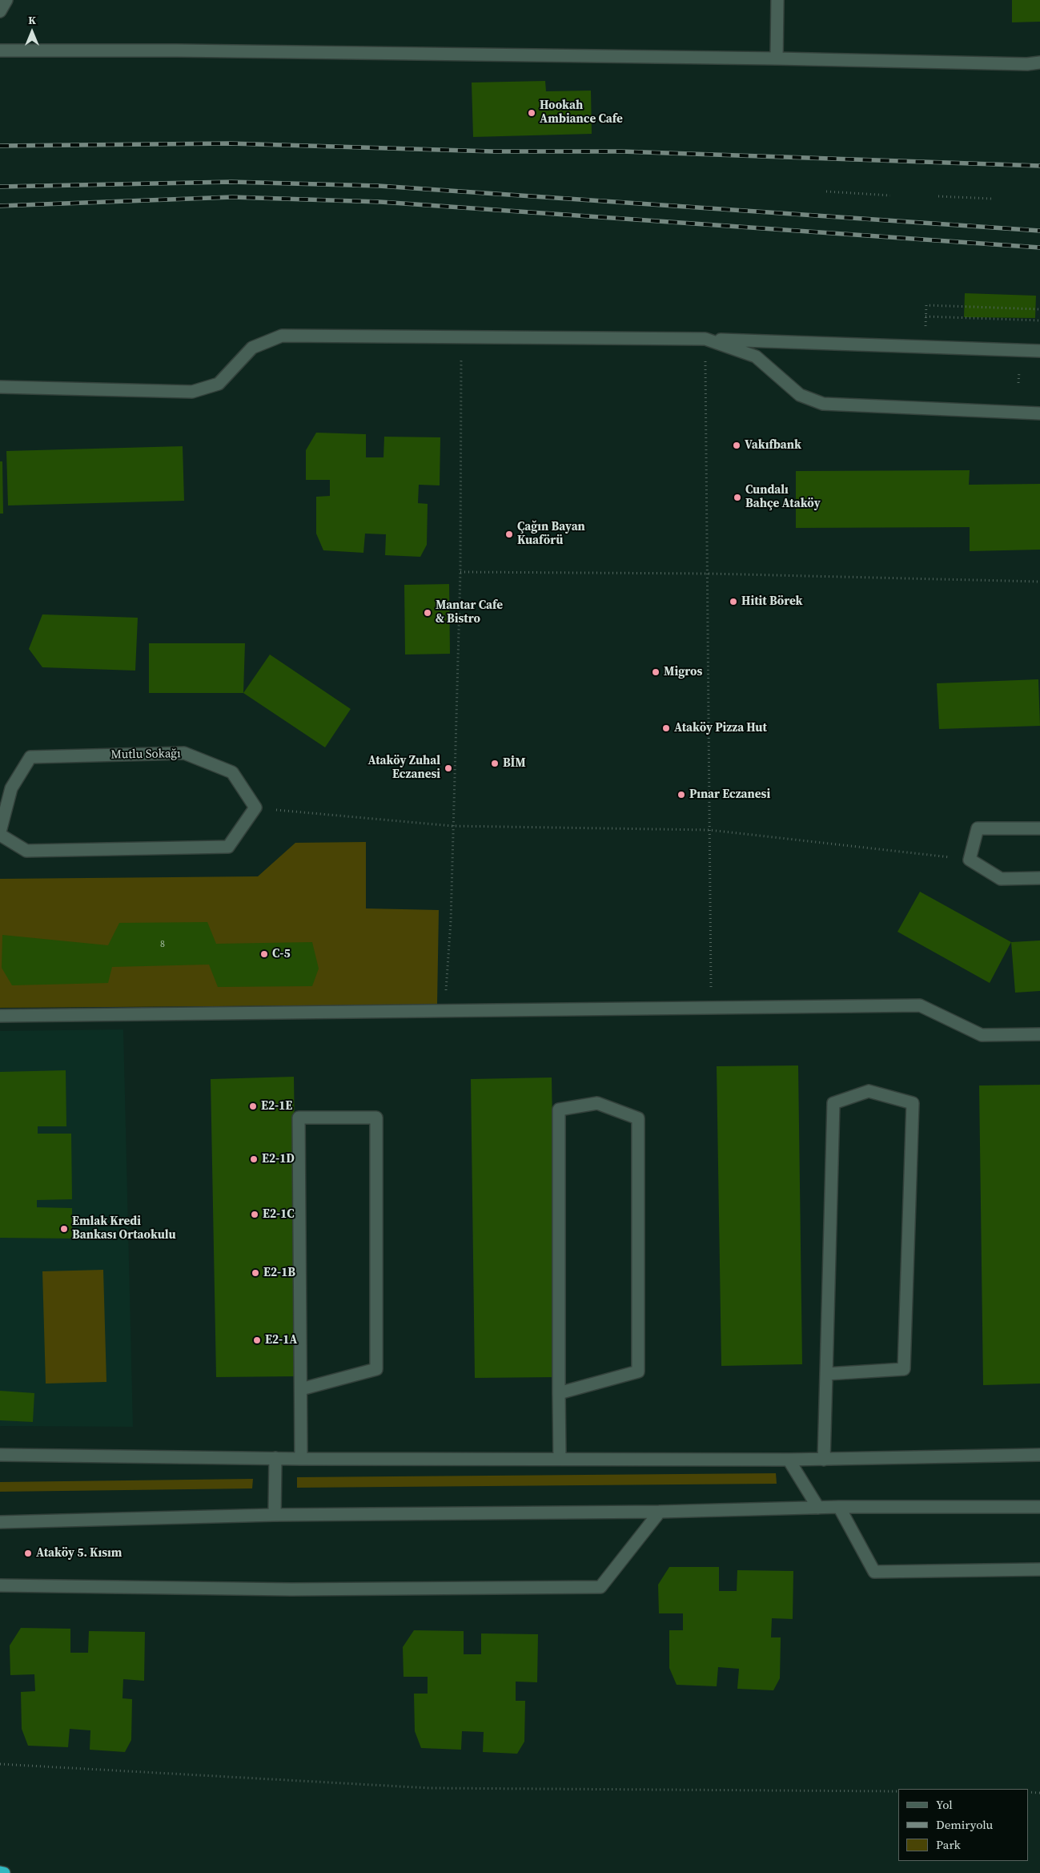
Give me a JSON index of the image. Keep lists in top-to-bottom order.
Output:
{
  "streets": {
    "street": ["Mutlu Sokağı"]
  },
  "places": [
    "Hookah Ambiance Cafe",
    "Vakıfbank",
    "Cundalı Bahçe Ataköy",
    "Çağın Bayan Kuaförü",
    "Hitit Börek",
    "Mantar Cafe & Bistro",
    "Migros",
    "Ataköy Pizza Hut",
    "BİM",
    "Ataköy Zuhal Eczanesi",
    "Pınar Eczanesi",
    "C-5",
    "E2-1E",
    "E2-1D",
    "E2-1C",
    "Emlak Kredi Bankası Ortaokulu",
    "E2-1B",
    "E2-1A",
    "Ataköy 5. Kısım"
  ],
  "house_numbers": ["8"],
  "legend": ["Yol", "Demiryolu", "Park"],
  "north": "top"
}
